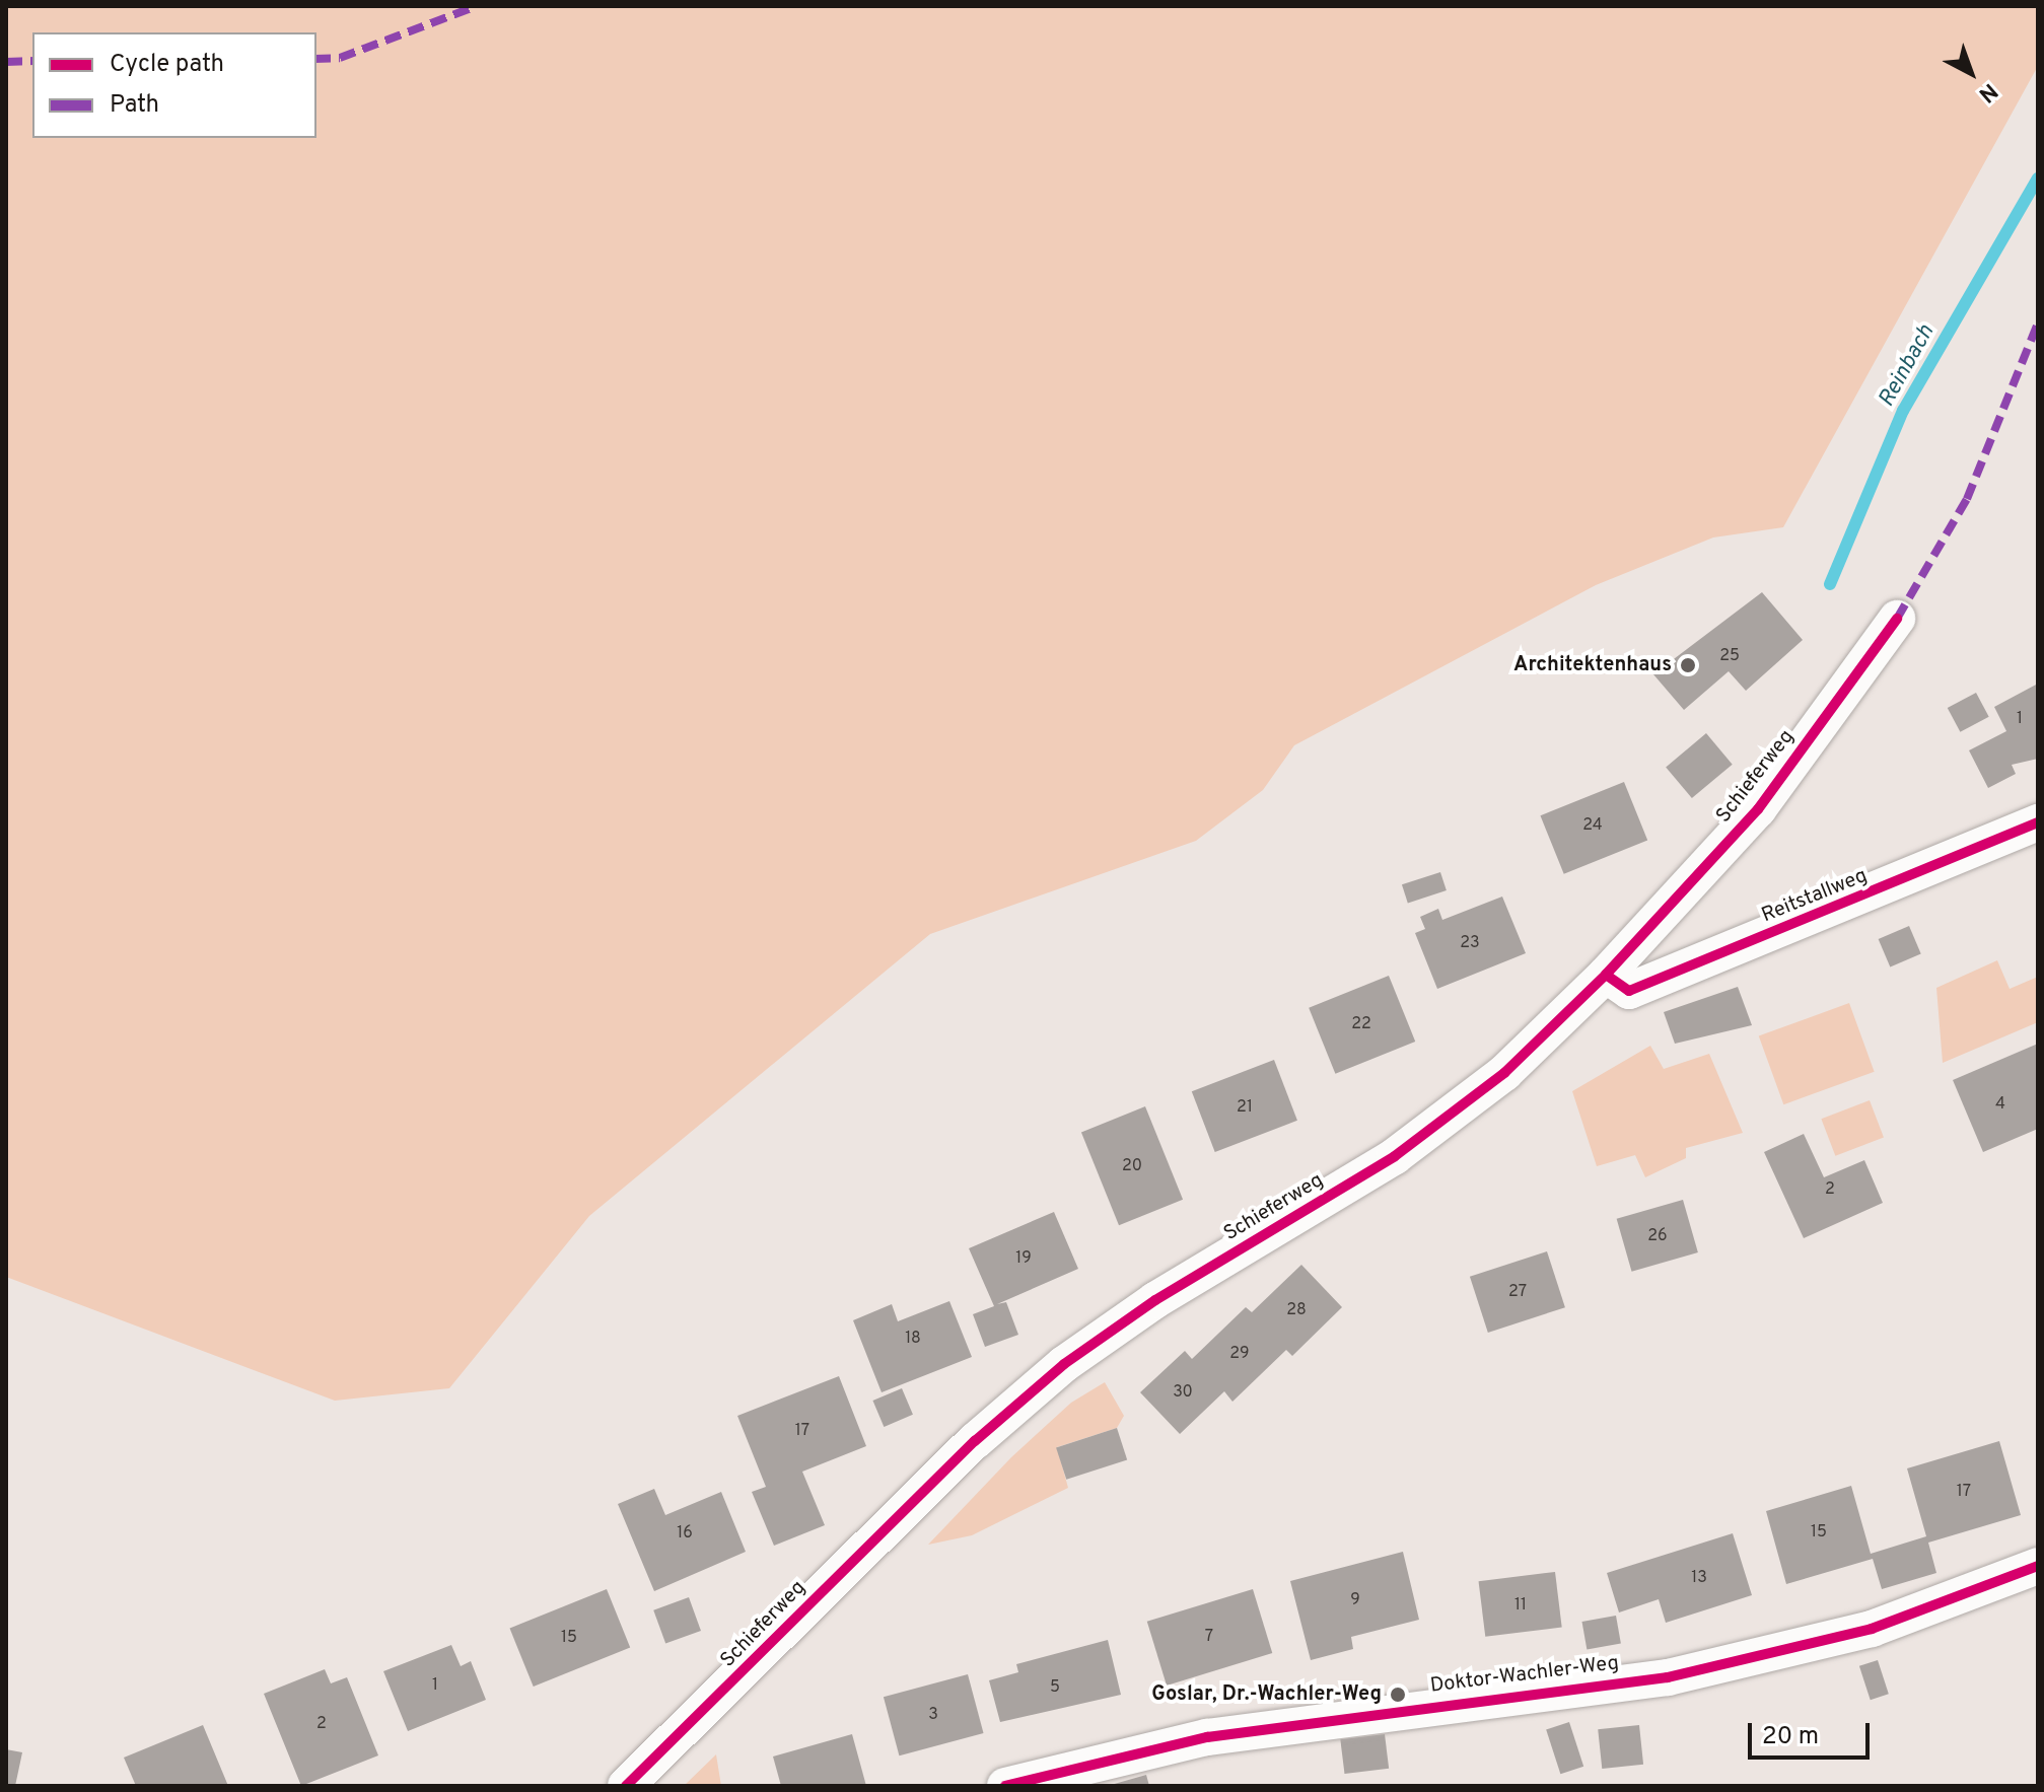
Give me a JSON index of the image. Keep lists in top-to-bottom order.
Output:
{
  "streets": {
    "street": ["Schieferweg", "Reitstallweg", "Doktor-Wachler-Weg"]
  },
  "crossings": [
    ["Schieferweg", "Reitstallweg"]
  ],
  "water": ["Reinbach"],
  "places": ["Architektenhaus", "Goslar, Dr.-Wachler-Weg"],
  "house_numbers": [
    "25",
    "1",
    "24",
    "23",
    "22",
    "4",
    "21",
    "20",
    "2",
    "26",
    "19",
    "27",
    "28",
    "18",
    "29",
    "30",
    "17",
    "17",
    "15",
    "16",
    "13",
    "9",
    "11",
    "7",
    "15",
    "1",
    "5",
    "3",
    "2"
  ],
  "legend": ["Cycle path", "Path"],
  "scale_bar": "20 m",
  "north": "bottom right"
}
